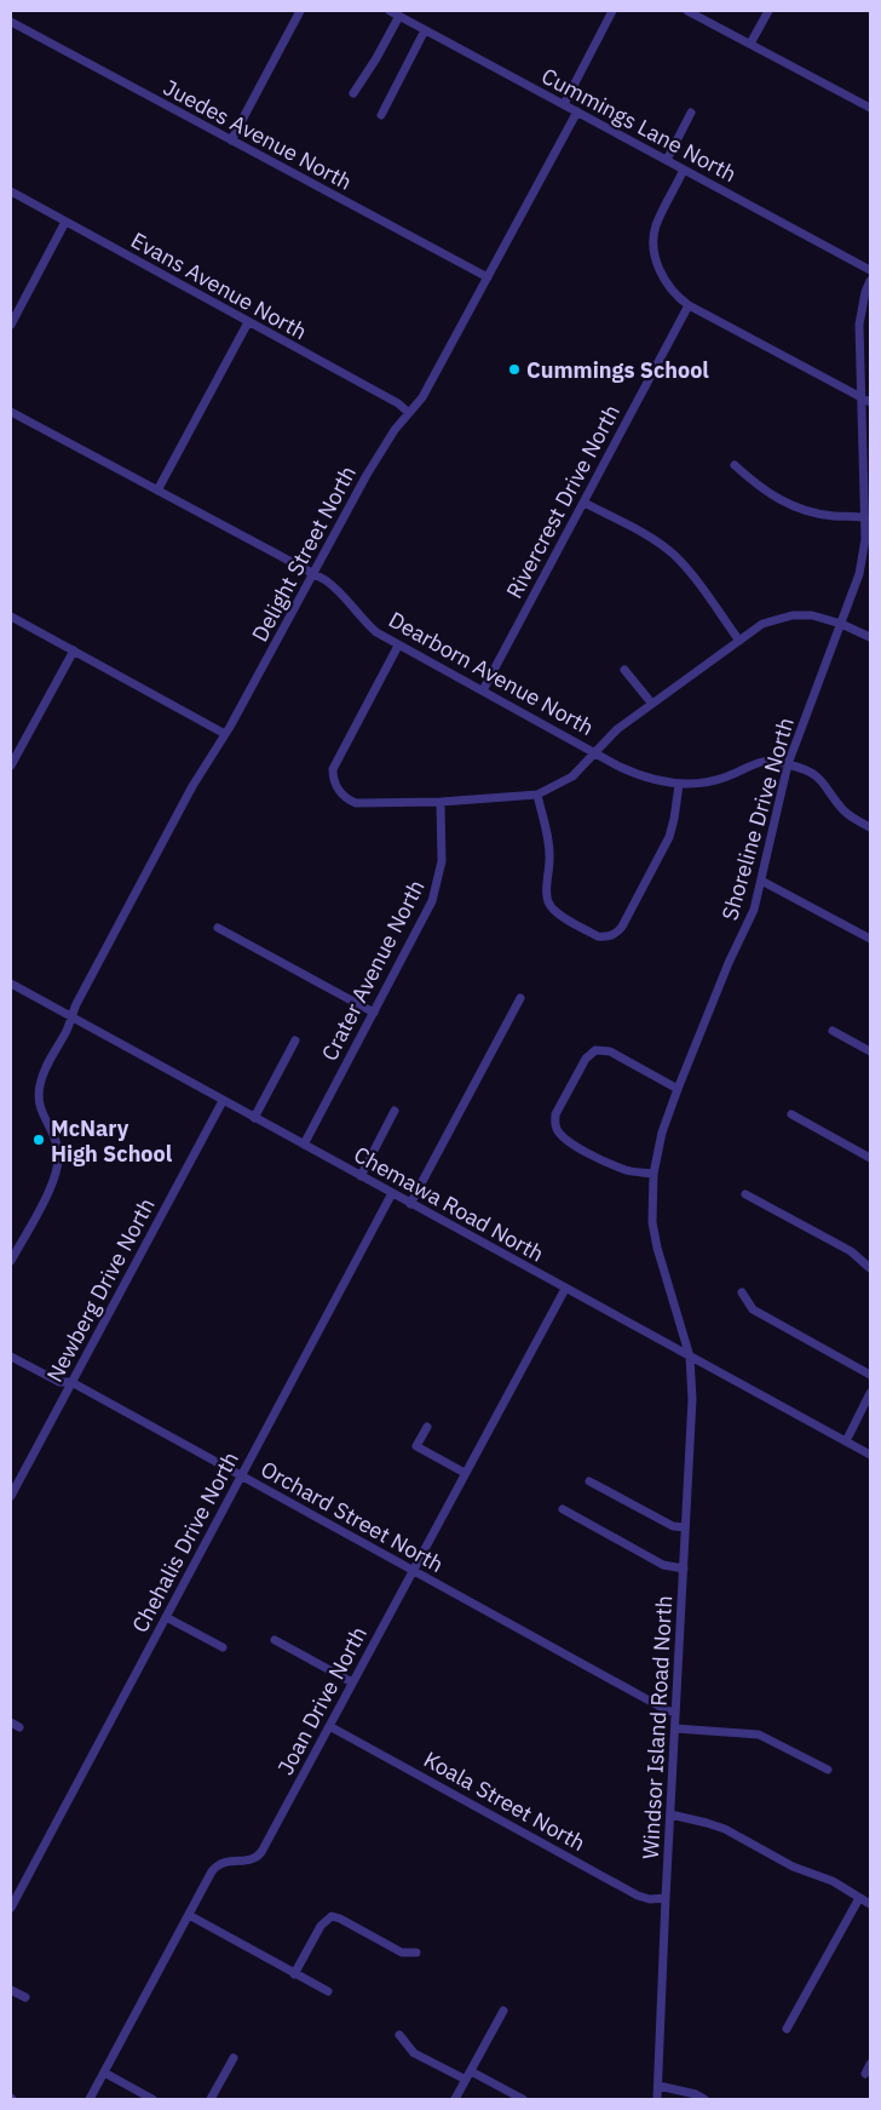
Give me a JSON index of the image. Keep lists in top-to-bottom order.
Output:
{
  "streets": {
    "street": [
      "Cummings Lane North",
      "Juedes Avenue North",
      "Evans Avenue North",
      "Rivercrest Drive North",
      "Delight Street North",
      "Dearborn Avenue North",
      "Shoreline Drive North",
      "Crater Avenue North",
      "Chemawa Road North",
      "Newberg Drive North",
      "Orchard Street North",
      "Chehalis Drive North",
      "Joan Drive North",
      "Windsor Island Road North",
      "Koala Street North"
    ]
  },
  "crossings": [
    ["Cummings Lane North", "Delight Street North"],
    ["Juedes Avenue North", "Delight Street North"],
    ["Evans Avenue North", "Delight Street North"],
    ["Rivercrest Drive North", "Dearborn Avenue North"],
    ["Delight Street North", "Dearborn Avenue North"],
    ["Delight Street North", "Chemawa Road North"],
    ["Dearborn Avenue North", "Shoreline Drive North"],
    ["Shoreline Drive North", "Chemawa Road North"],
    ["Shoreline Drive North", "Windsor Island Road North"],
    ["Crater Avenue North", "Chemawa Road North"],
    ["Chemawa Road North", "Newberg Drive North"],
    ["Chemawa Road North", "Chehalis Drive North"],
    ["Chemawa Road North", "Joan Drive North"],
    ["Chemawa Road North", "Windsor Island Road North"],
    ["Newberg Drive North", "Orchard Street North"],
    ["Orchard Street North", "Chehalis Drive North"],
    ["Orchard Street North", "Joan Drive North"],
    ["Orchard Street North", "Windsor Island Road North"],
    ["Joan Drive North", "Koala Street North"],
    ["Windsor Island Road North", "Koala Street North"]
  ],
  "places": ["Cummings School", "McNary High School"]
}
